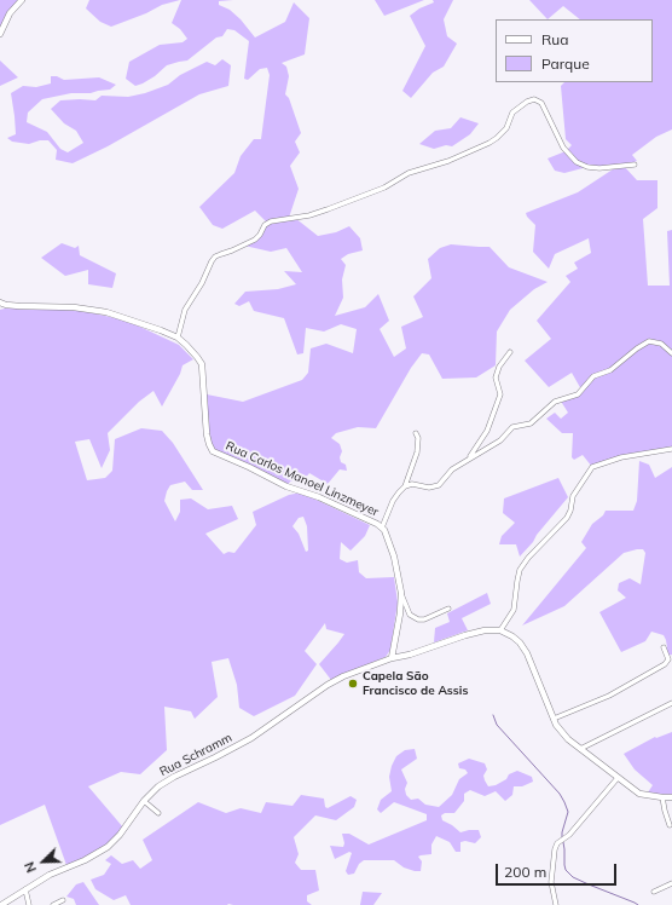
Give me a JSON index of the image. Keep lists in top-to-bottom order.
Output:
{
  "streets": {
    "street": ["Rua Carlos Manoel Linzmeyer", "Rua Schramm"]
  },
  "crossings": [
    ["Rua Carlos Manoel Linzmeyer", "Rua Schramm"]
  ],
  "places": ["Capela São Francisco de Assis"],
  "legend": ["Rua", "Parque"],
  "scale_bar": "200 m",
  "north": "bottom left"
}
